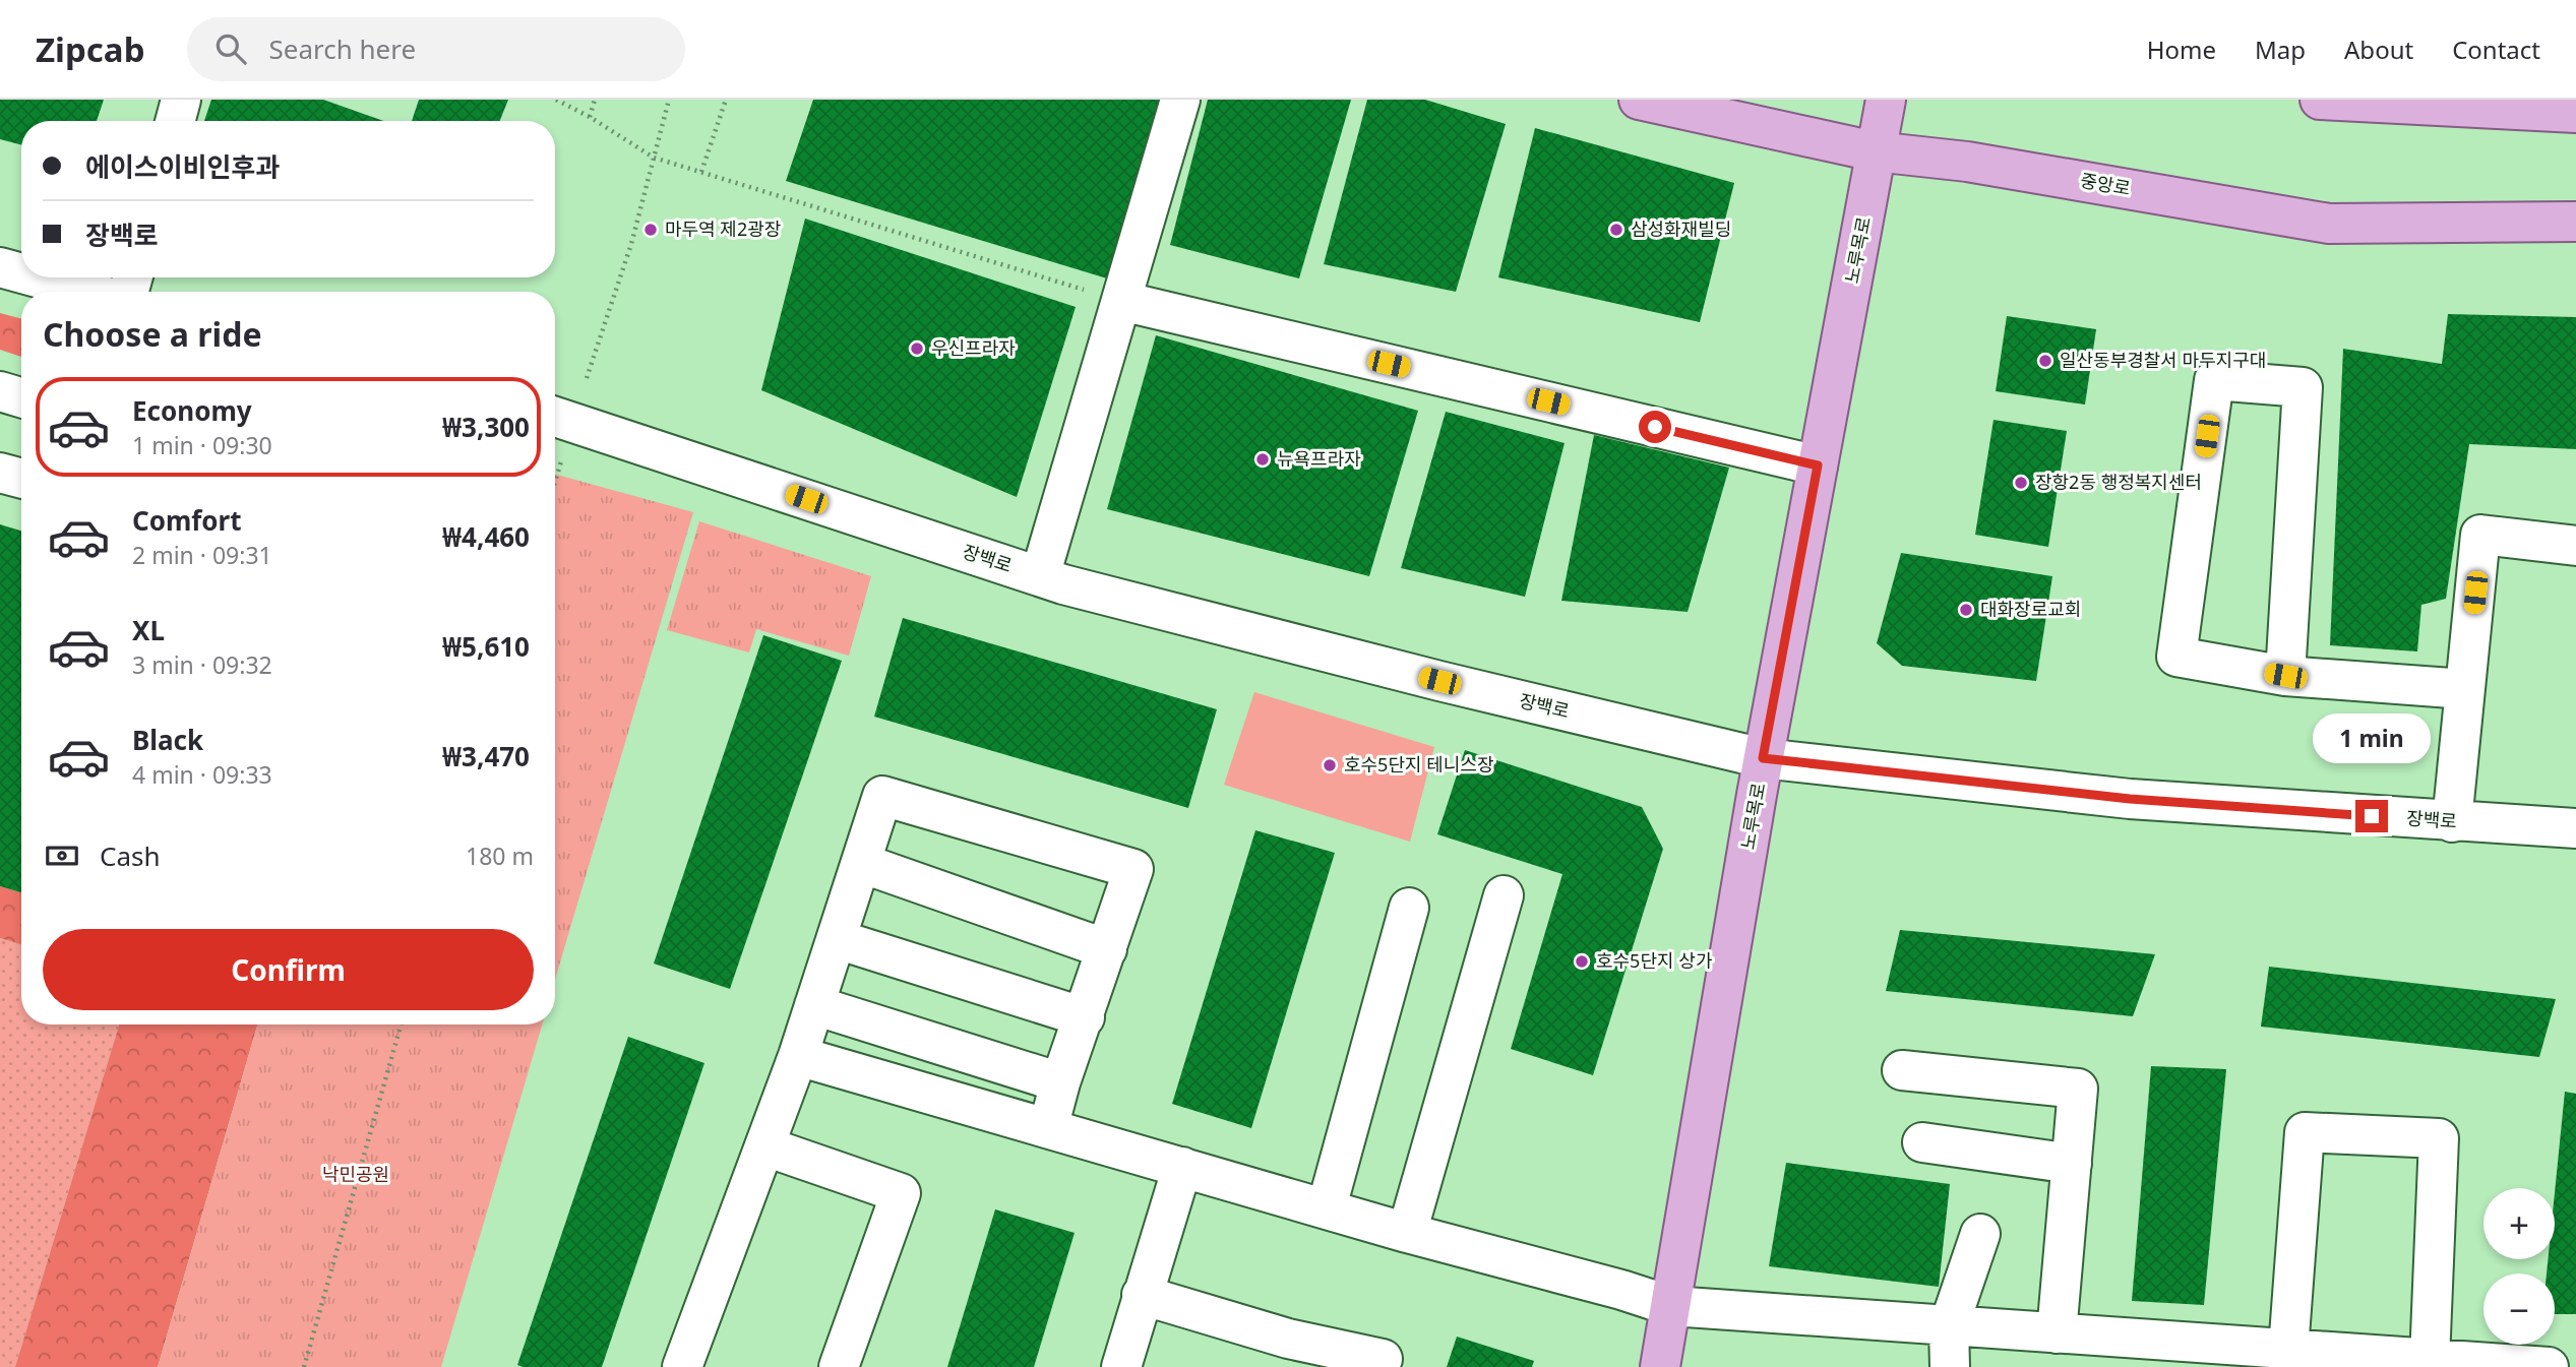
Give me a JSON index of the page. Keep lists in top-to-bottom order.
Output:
{
  "streets": {
    "main road": ["중앙로", "노루목로"],
    "street": ["장백로"]
  },
  "crossings": [
    ["중앙로", "노루목로"],
    ["노루목로", "장백로"]
  ],
  "parks": ["낙민공원"],
  "places": [
    "마두역 제2광장",
    "삼성화재빌딩",
    "우신프라자",
    "일산동부경찰서 마두지구대",
    "뉴욕프라자",
    "장항2동 행정복지센터",
    "대화장로교회",
    "호수5단지 테니스장",
    "호수5단지 상가"
  ],
  "page": {
    "header": "Zipcab",
    "search": "Search here",
    "nav": [
      "Home",
      "Map",
      "About",
      "Contact"
    ],
    "banner": ["에이스이비인후과", "장백로"],
    "heading": "Choose a ride",
    "list": [
      {
        "name": "Economy",
        "note": "1 min · 09:30",
        "value": "₩3,300"
      },
      {
        "name": "Comfort",
        "note": "2 min · 09:31",
        "value": "₩4,460"
      },
      {
        "name": "XL",
        "note": "3 min · 09:32",
        "value": "₩5,610"
      },
      {
        "name": "Black",
        "note": "4 min · 09:33",
        "value": "₩3,470"
      }
    ],
    "bubble": "1 min",
    "pay": ["Cash", "180 m"],
    "buttons": "Confirm",
    "map_buttons": ["+", "−"]
  }
}
